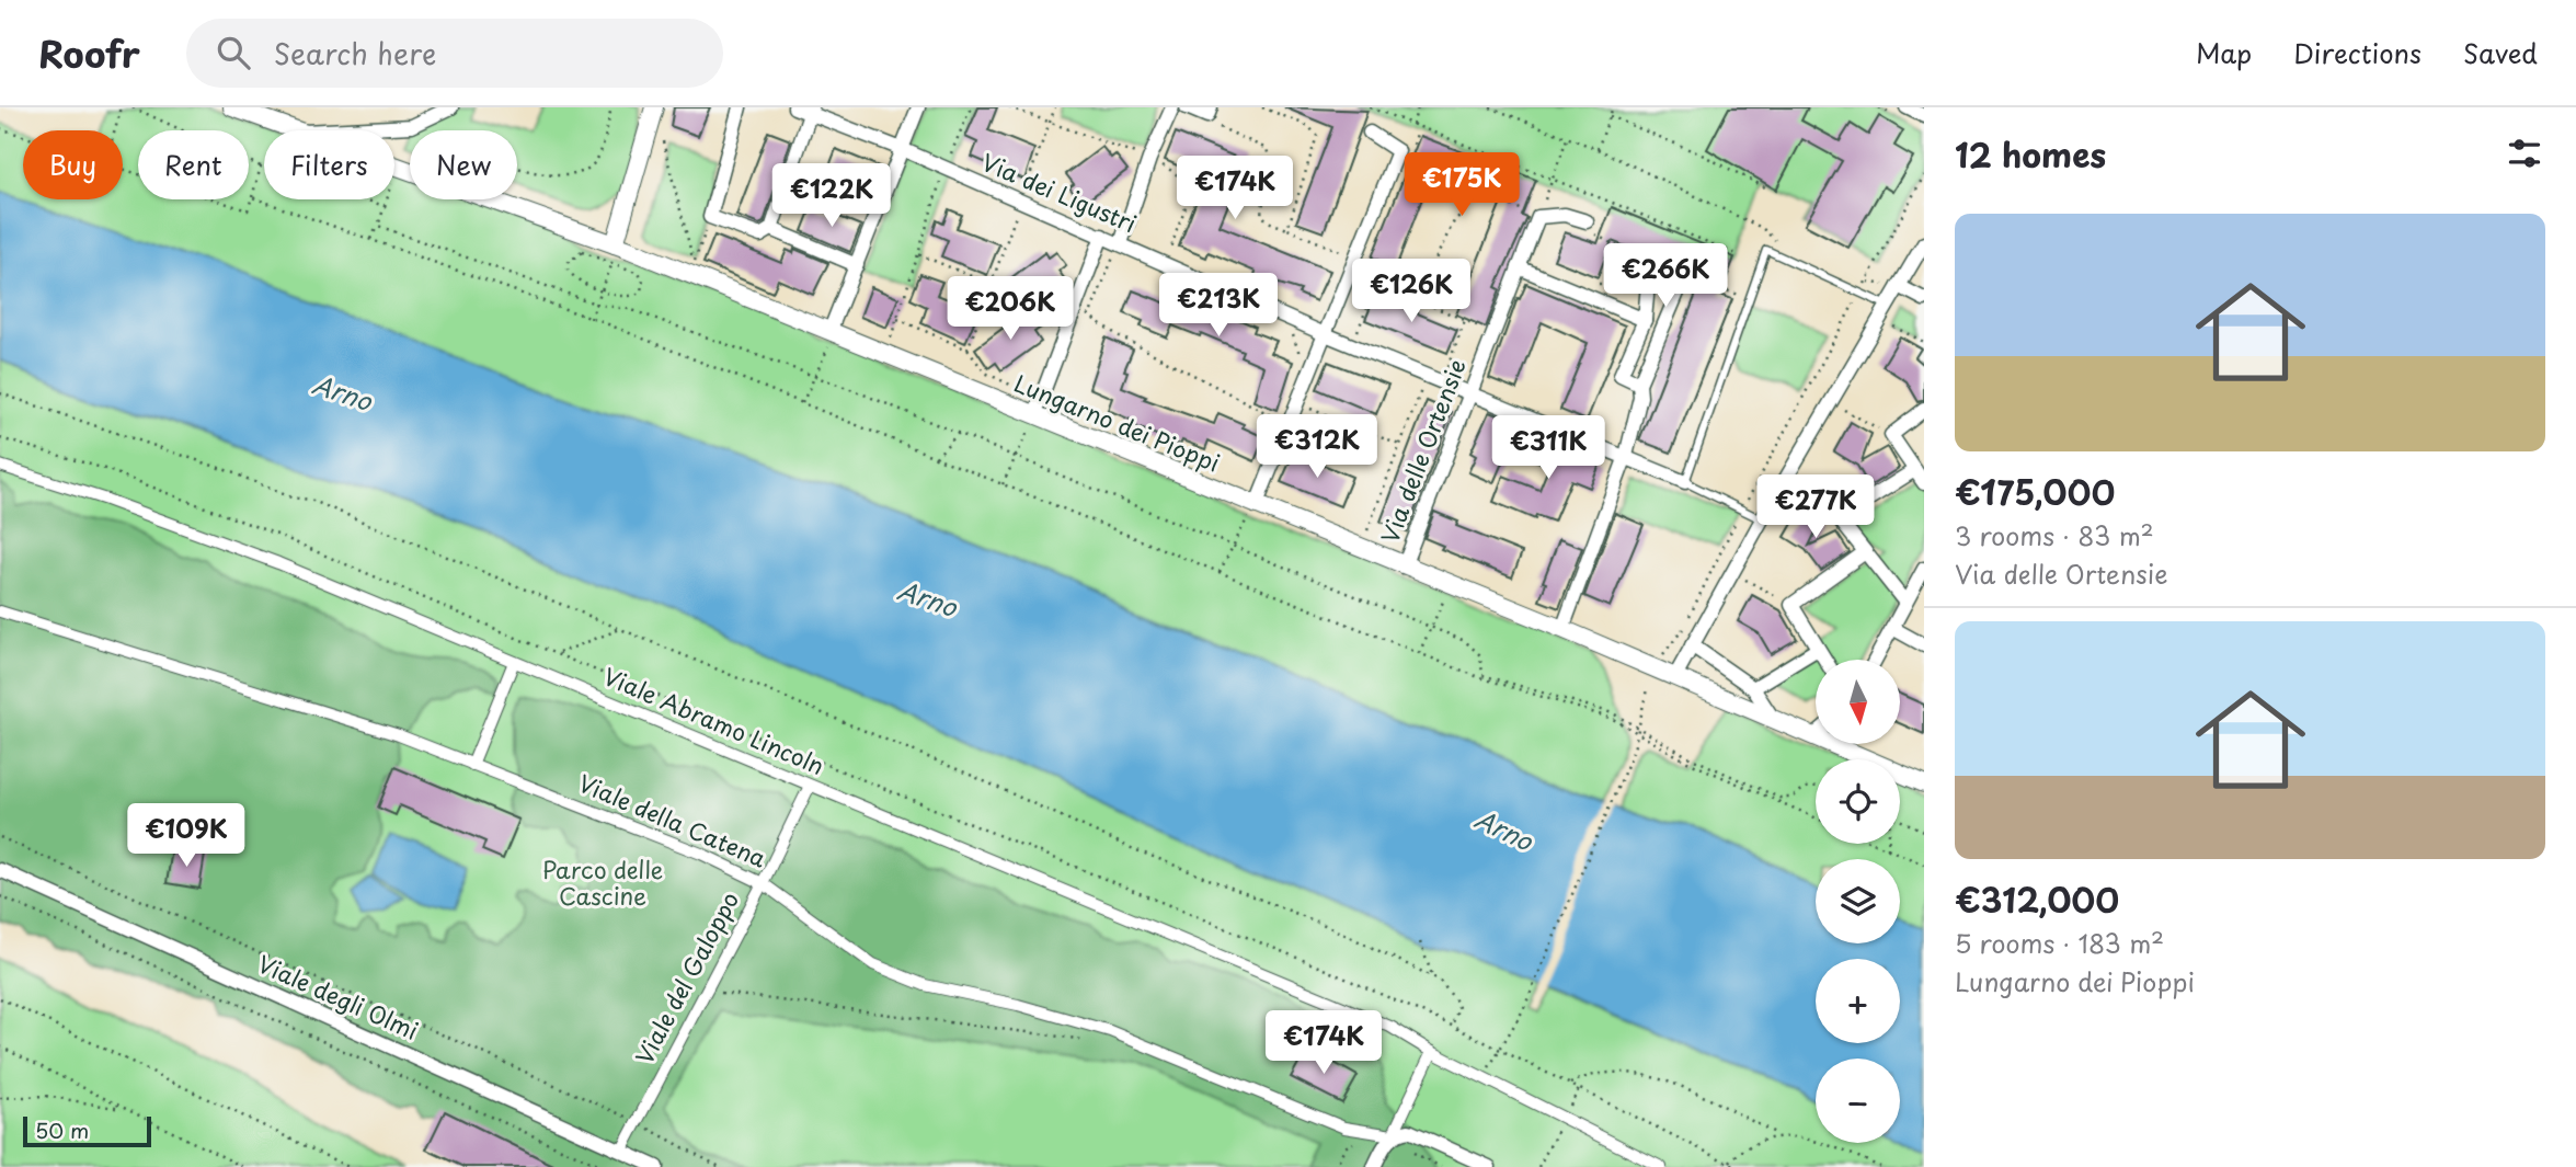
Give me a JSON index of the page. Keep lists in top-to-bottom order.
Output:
{
  "streets": {
    "street": [
      "Via dei Ligustri",
      "Lungarno dei Pioppi",
      "Via delle Ortensie",
      "Viale Abramo Lincoln",
      "Viale della Catena",
      "Viale del Galoppo",
      "Viale degli Olmi"
    ]
  },
  "crossings": [
    ["Via dei Ligustri", "Via delle Ortensie"],
    ["Lungarno dei Pioppi", "Via delle Ortensie"],
    ["Viale Abramo Lincoln", "Viale del Galoppo"],
    ["Viale della Catena", "Viale del Galoppo"],
    ["Viale del Galoppo", "Viale degli Olmi"]
  ],
  "water": ["Arno"],
  "parks": ["Parco delle Cascine"],
  "scale_bar": "50 m",
  "north": "bottom",
  "page": {
    "header": "Roofr",
    "search": "Search here",
    "nav": ["Map", "Directions", "Saved"],
    "heading": "12 homes",
    "chip": [
      "Buy",
      "Rent",
      "Filters",
      "New"
    ],
    "price": [
      "€175K",
      "€174K",
      "€122K",
      "€266K",
      "€126K",
      "€213K",
      "€206K",
      "€312K",
      "€311K",
      "€277K",
      "€109K",
      "€174K"
    ],
    "list": [
      {
        "name": "€175,000",
        "note": "3 rooms · 83 m² · Via delle Ortensie"
      },
      {
        "name": "€312,000",
        "note": "5 rooms · 183 m² · Lungarno dei Pioppi"
      }
    ],
    "map_buttons": ["+", "−"],
    "scale": "50 m"
  }
}
